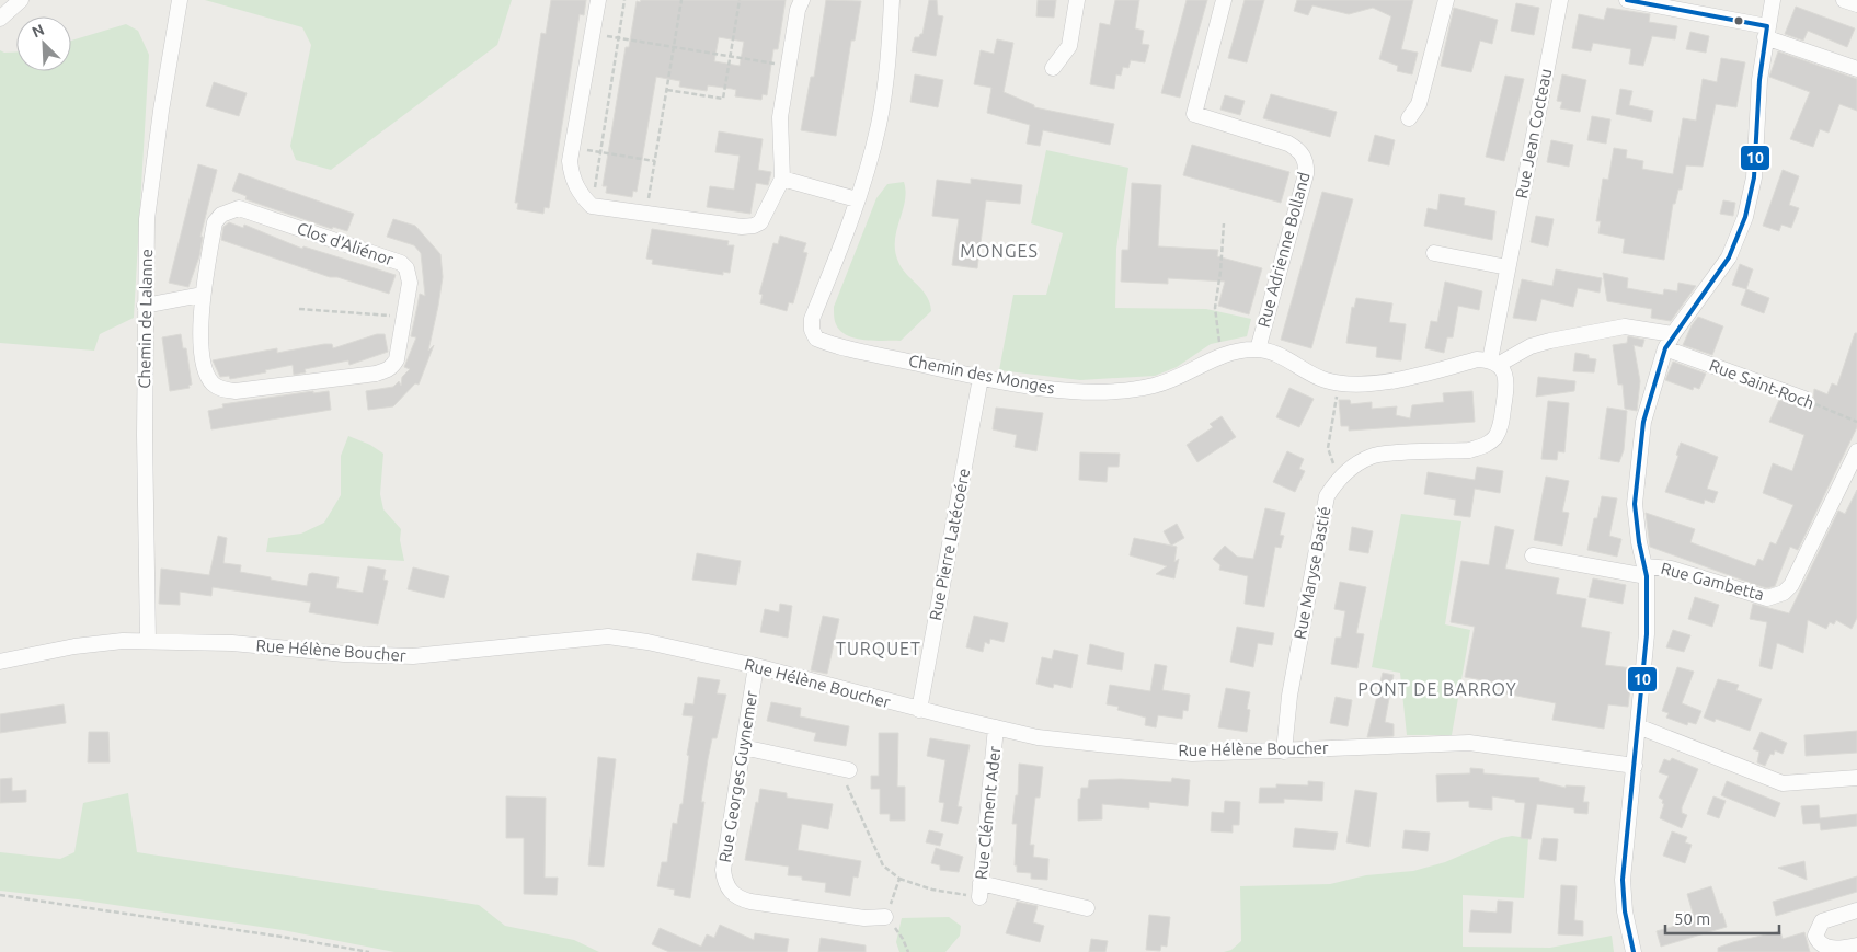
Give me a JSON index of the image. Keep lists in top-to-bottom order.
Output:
{
  "streets": {
    "street": [
      "Rue Jean Cocteau",
      "Clos d'Aliénor",
      "Rue Adrienne Bolland",
      "Chemin de Lalanne",
      "Chemin des Monges",
      "Rue Saint-Roch",
      "Rue Pierre Latécoére",
      "Rue Maryse Bastié",
      "Rue Gambetta",
      "Rue Hélène Boucher",
      "Rue Georges Guynemer",
      "Rue Clément Ader"
    ]
  },
  "crossings": [
    ["Rue Jean Cocteau", "Chemin des Monges"],
    ["Rue Jean Cocteau", "Rue Maryse Bastié"],
    ["Rue Adrienne Bolland", "Chemin des Monges"],
    ["Chemin de Lalanne", "Rue Hélène Boucher"],
    ["Chemin des Monges", "Rue Pierre Latécoére"],
    ["Chemin des Monges", "Rue Maryse Bastié"],
    ["Rue Pierre Latécoére", "Rue Hélène Boucher"],
    ["Rue Maryse Bastié", "Rue Hélène Boucher"],
    ["Rue Hélène Boucher", "Rue Georges Guynemer"],
    ["Rue Hélène Boucher", "Rue Clément Ader"]
  ],
  "districts": ["MONGES", "TURQUET", "PONT DE BARROY"],
  "lines": ["transit line 10"],
  "scale_bar": "50 m",
  "north": "top left"
}
